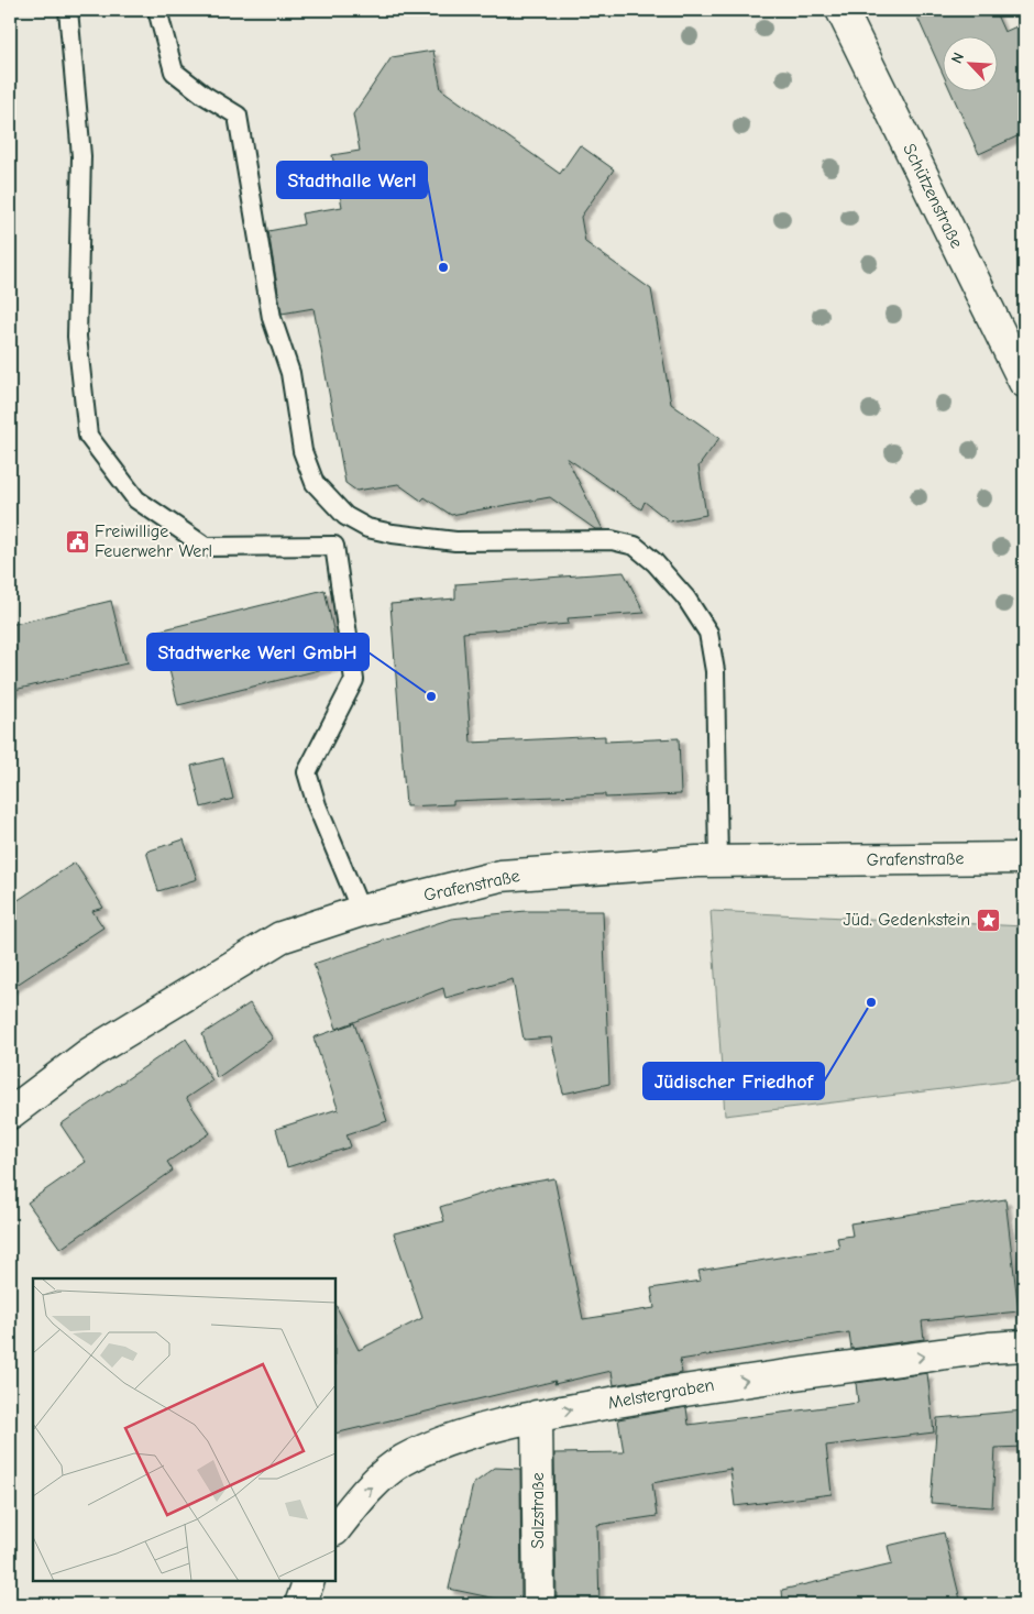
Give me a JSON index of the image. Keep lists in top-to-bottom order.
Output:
{
  "streets": {
    "street": [
      "Schützenstraße",
      "Grafenstraße",
      "Melstergraben",
      "Salzstraße"
    ]
  },
  "crossings": [
    ["Melstergraben", "Salzstraße"]
  ],
  "one_way": ["Melstergraben"],
  "places": {
    "other": ["Stadthalle Werl", "Stadtwerke Werl GmbH", "Jüdischer Friedhof"],
    "public building": ["Freiwillige Feuerwehr Werl"],
    "place": ["Jüd. Gedenkstein"]
  },
  "north": "top left"
}
